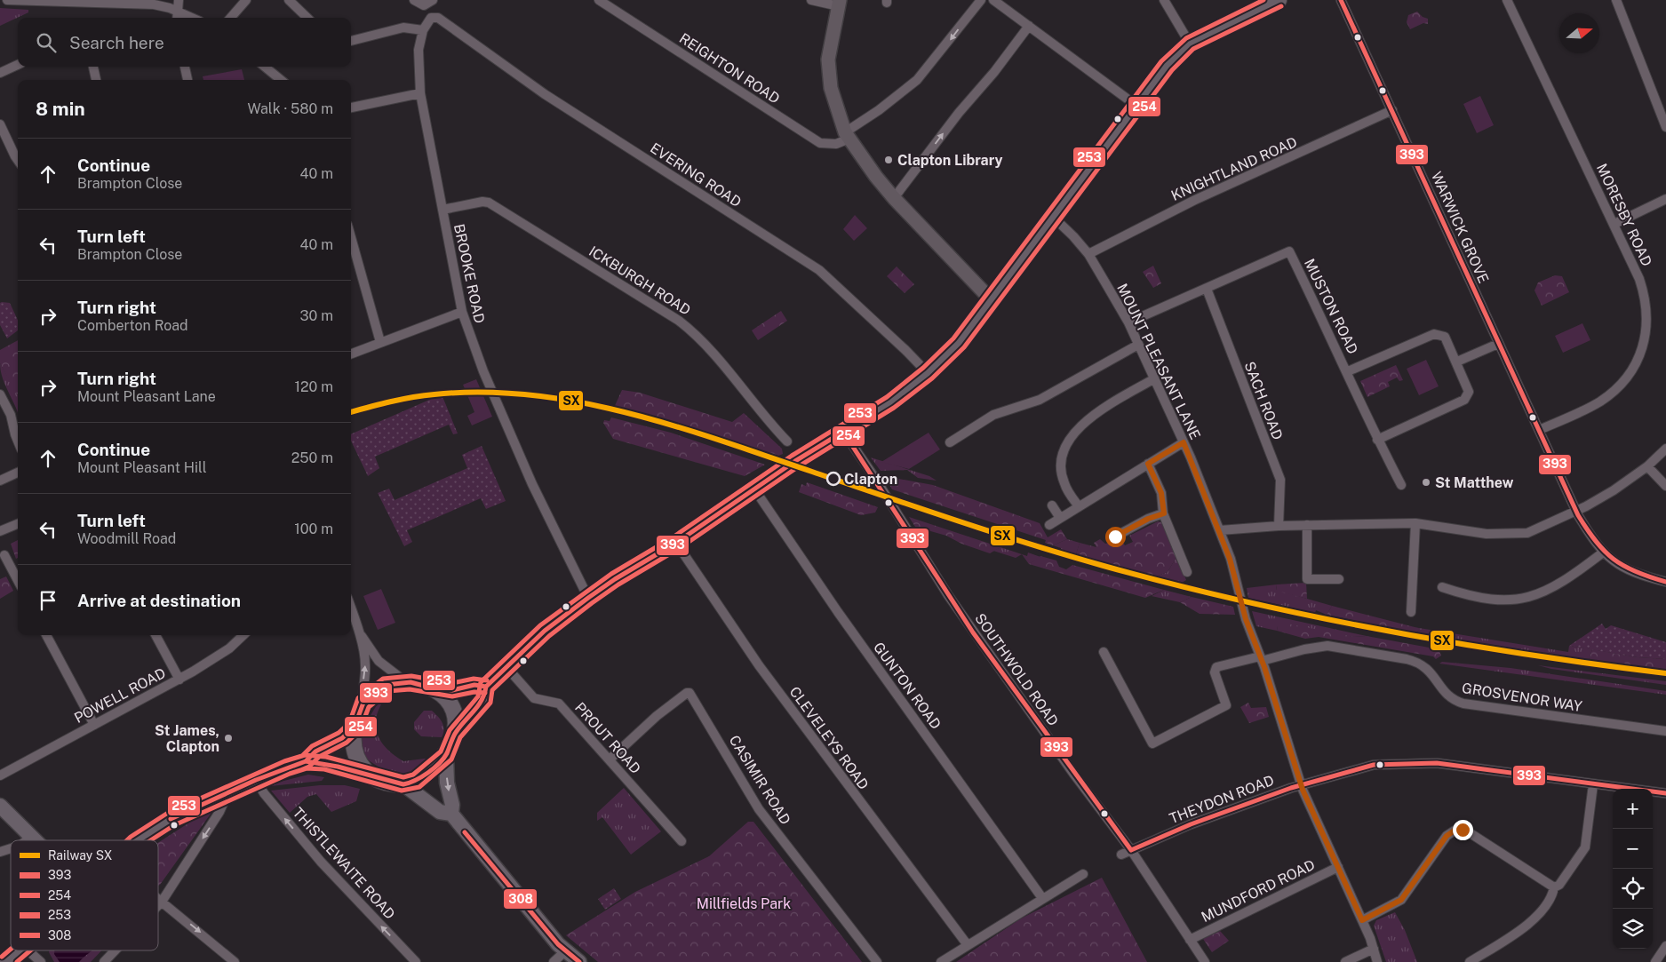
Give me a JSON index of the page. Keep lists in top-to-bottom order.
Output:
{
  "streets": {
    "street": [
      "REIGHTON ROAD",
      "KNIGHTLAND ROAD",
      "EVERING ROAD",
      "MORESBY ROAD",
      "WARWICK GROVE",
      "BROOKE ROAD",
      "ICKBURGH ROAD",
      "MUSTON ROAD",
      "MOUNT PLEASANT LANE",
      "SACH ROAD",
      "SOUTHWOLD ROAD",
      "GUNTON ROAD",
      "POWELL ROAD",
      "GROSVENOR WAY",
      "PROUT ROAD",
      "CLEVELEYS ROAD",
      "CASIMIR ROAD",
      "THEYDON ROAD",
      "THISTLEWAITE ROAD",
      "MUNDFORD ROAD"
    ]
  },
  "crossings": [
    ["KNIGHTLAND ROAD", "WARWICK GROVE"],
    ["KNIGHTLAND ROAD", "MOUNT PLEASANT LANE"],
    ["EVERING ROAD", "BROOKE ROAD"],
    ["MORESBY ROAD", "WARWICK GROVE"],
    ["BROOKE ROAD", "ICKBURGH ROAD"],
    ["MUSTON ROAD", "MOUNT PLEASANT LANE"],
    ["MUSTON ROAD", "SACH ROAD"],
    ["MOUNT PLEASANT LANE", "GROSVENOR WAY"],
    ["MOUNT PLEASANT LANE", "THEYDON ROAD"],
    ["MOUNT PLEASANT LANE", "MUNDFORD ROAD"],
    ["SOUTHWOLD ROAD", "THEYDON ROAD"],
    ["SOUTHWOLD ROAD", "MUNDFORD ROAD"],
    ["PROUT ROAD", "CASIMIR ROAD"]
  ],
  "one_way": ["THISTLEWAITE ROAD"],
  "parks": ["Millfields Park"],
  "places": [
    "Clapton Library",
    "Clapton",
    "St Matthew",
    "St James, Clapton"
  ],
  "lines": [
    "transit line 393",
    "transit line 253",
    "transit line 254",
    "rail line SX",
    "transit line 308"
  ],
  "legend": [
    "Railway SX",
    "393",
    "254",
    "253",
    "308"
  ],
  "north": "right",
  "page": {
    "search": "Search here",
    "heading": ["8 min", "Walk · 580 m"],
    "list": [
      ["Continue", "Brampton Close", "40 m"],
      ["Turn left", "Brampton Close", "40 m"],
      ["Turn right", "Comberton Road", "30 m"],
      ["Turn right", "Mount Pleasant Lane", "120 m"],
      ["Continue", "Mount Pleasant Hill", "250 m"],
      ["Turn left", "Woodmill Road", "100 m"],
      "Arrive at destination"
    ],
    "map_buttons": ["+", "−"]
  }
}
